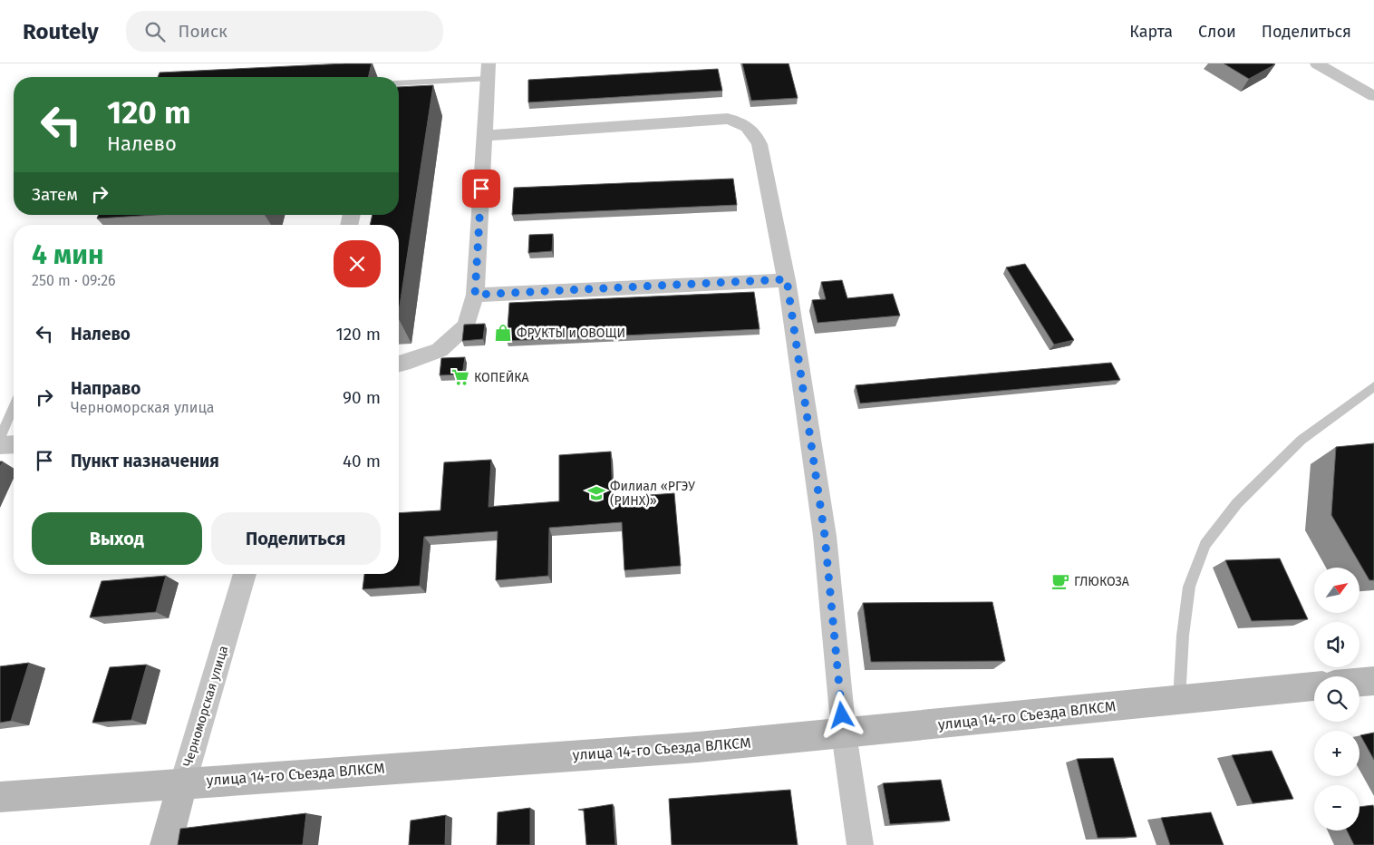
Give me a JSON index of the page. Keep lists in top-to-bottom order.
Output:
{
  "streets": {
    "street": ["Черноморская улица", "улица 14-го Съезда ВЛКСМ"]
  },
  "crossings": [
    ["Черноморская улица", "улица 14-го Съезда ВЛКСМ"]
  ],
  "places": {
    "shop": ["ФРУКТЫ и ОВОЩИ"],
    "supermarket": ["КОПЕЙКА"],
    "school or university": ["Филиал «РГЭУ (РИНХ)»"],
    "cafe": ["ГЛЮКОЗА"]
  },
  "north": "top right",
  "page": {
    "header": "Routely",
    "search": "Поиск",
    "nav": ["Карта", "Слои", "Поделиться"],
    "turn": ["120 m", "Налево"],
    "then": "Затем",
    "heading": ["4 мин", "250 m · 09:26"],
    "list": [
      {
        "name": "Налево",
        "value": "120 m"
      },
      {
        "name": "Направо",
        "note": "Черноморская улица",
        "value": "90 m"
      },
      {
        "name": "Пункт назначения",
        "value": "40 m"
      }
    ],
    "buttons": ["Выход", "Поделиться"],
    "map_buttons": ["+", "−"]
  }
}
